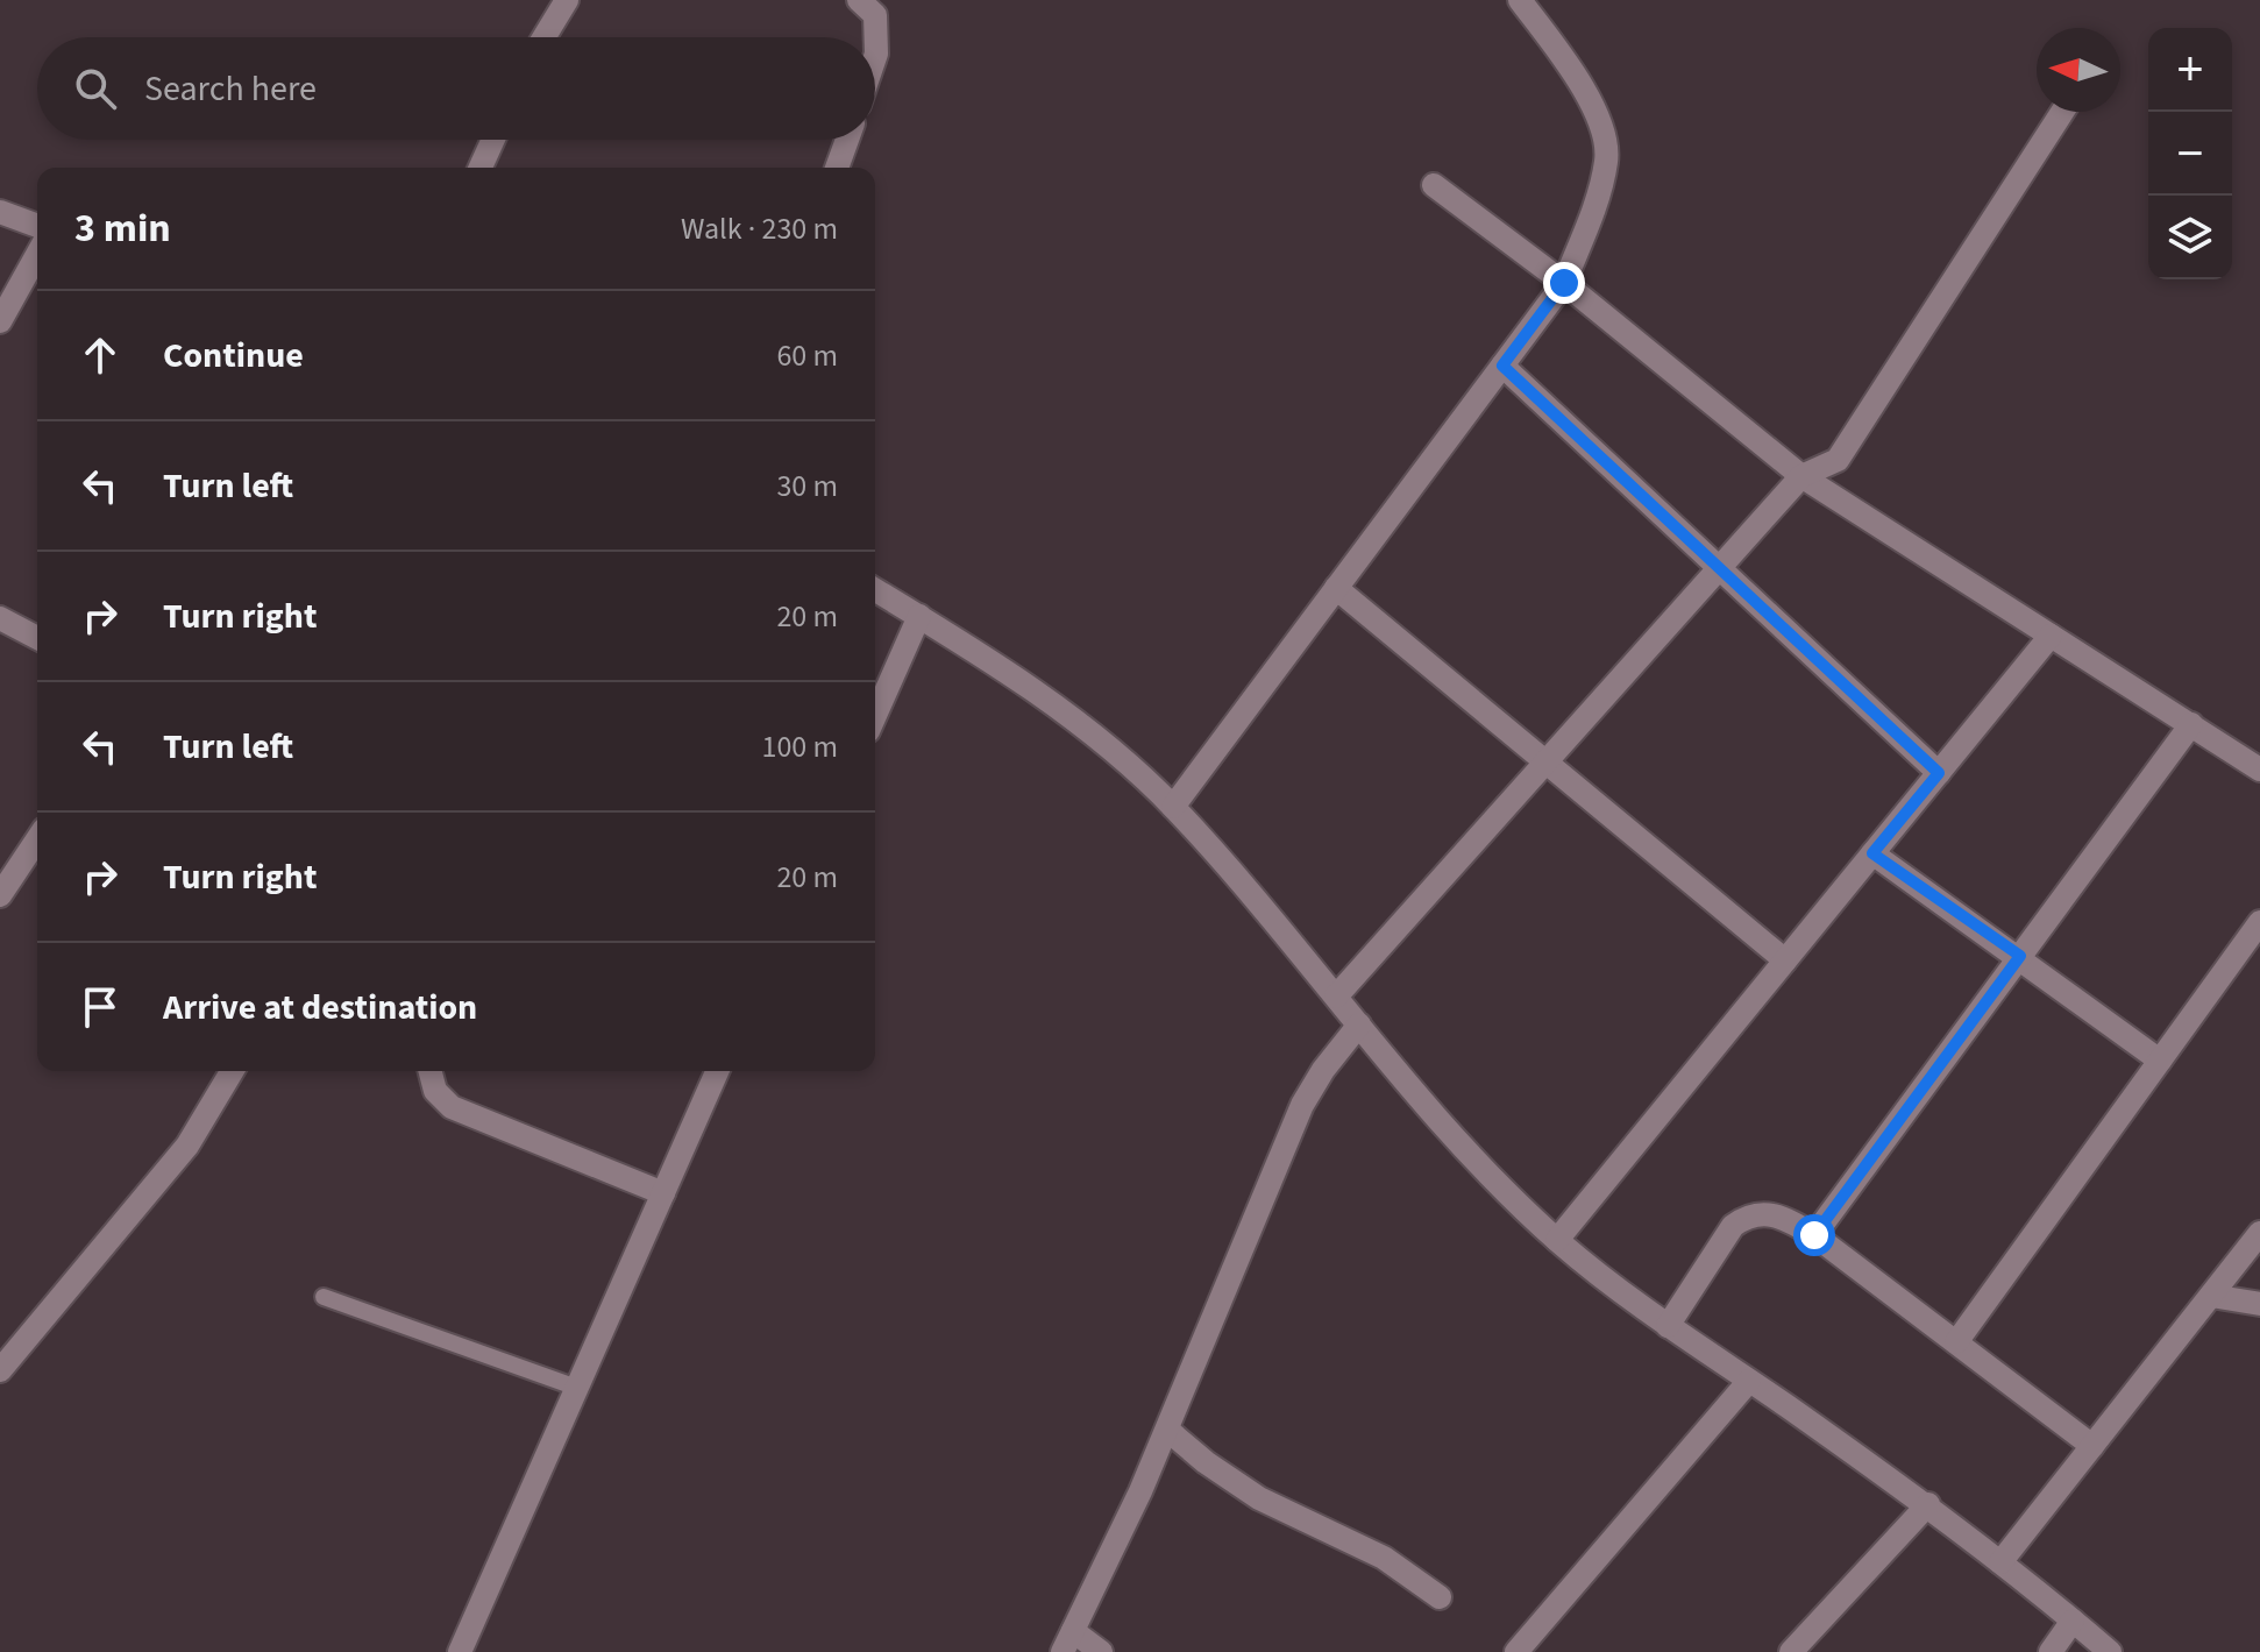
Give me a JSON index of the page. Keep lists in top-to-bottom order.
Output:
{
  "north": "left",
  "page": {
    "map_buttons": ["+", "−"],
    "search": "Search here",
    "heading": ["3 min", "Walk · 230 m"],
    "list": [
      ["Continue", "60 m"],
      ["Turn left", "30 m"],
      ["Turn right", "20 m"],
      ["Turn left", "100 m"],
      ["Turn right", "20 m"],
      "Arrive at destination"
    ]
  }
}
